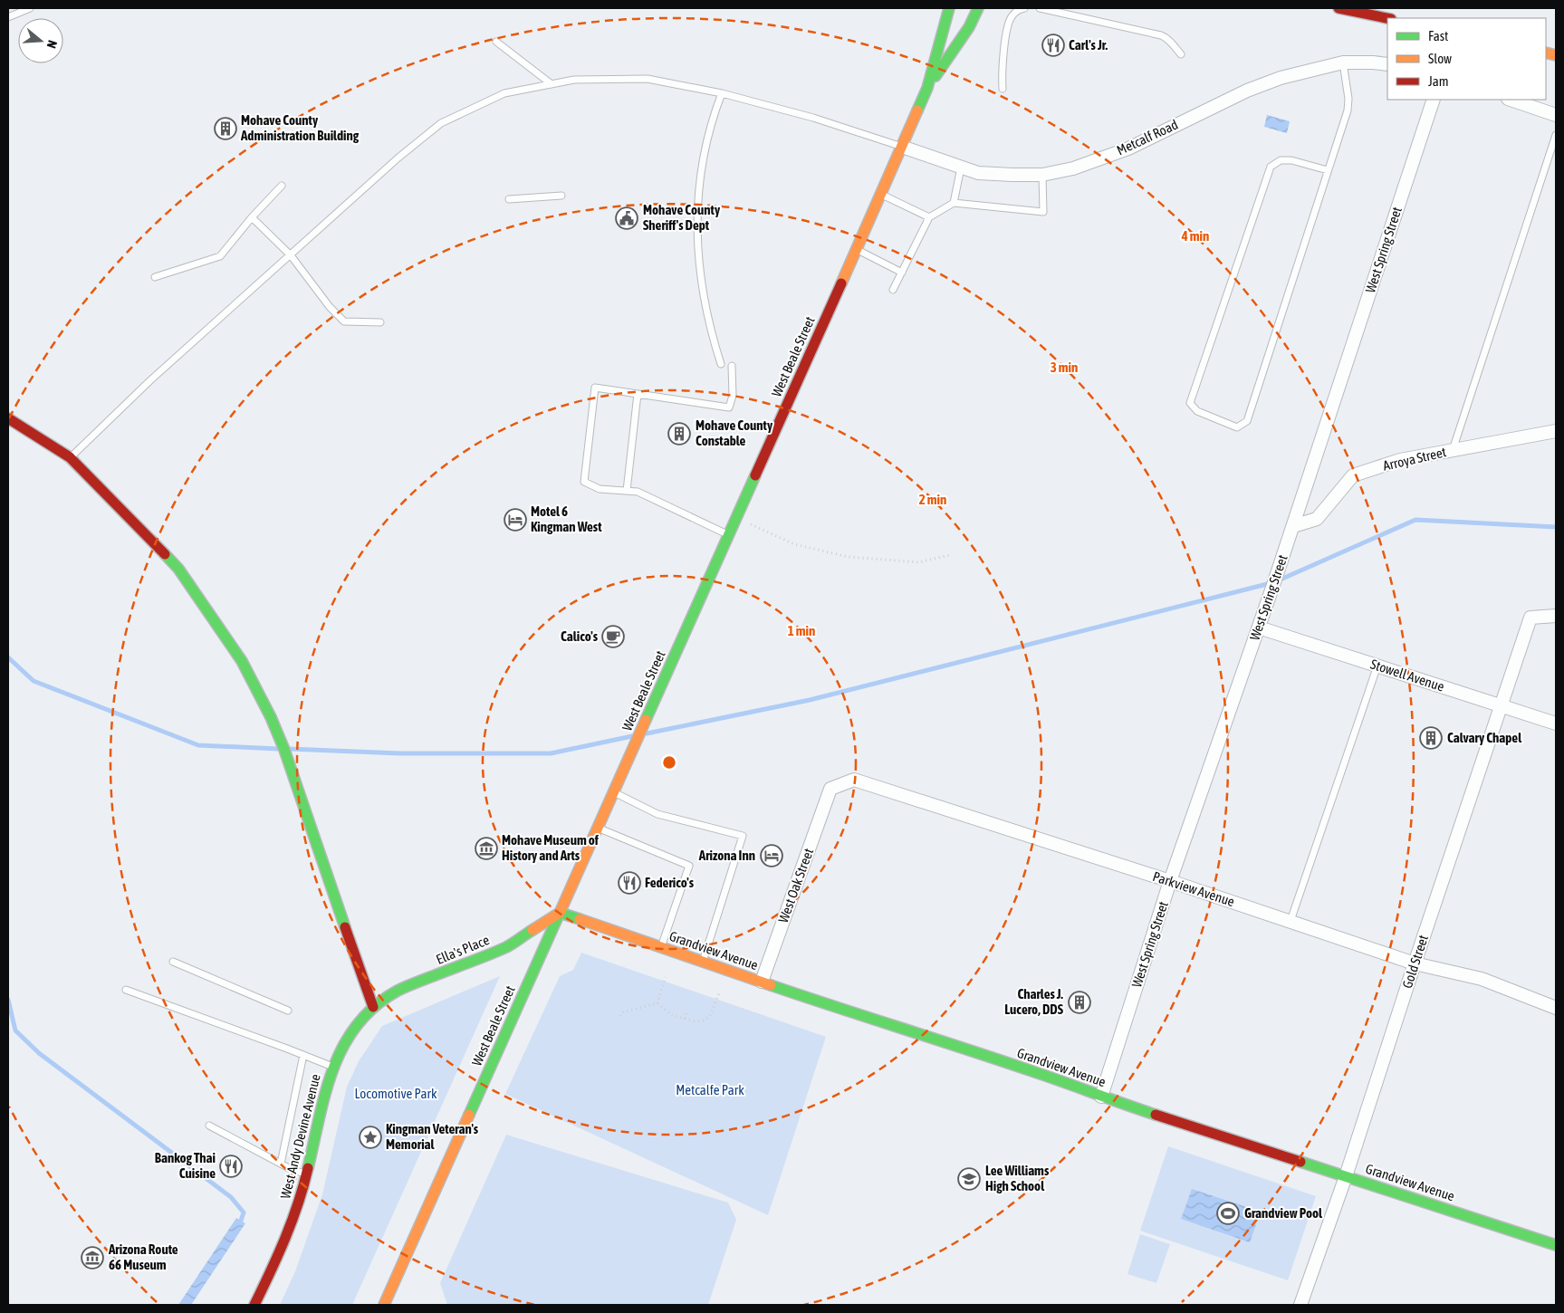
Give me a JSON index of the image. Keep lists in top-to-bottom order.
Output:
{
  "streets": {
    "main road": [
      "West Beale Street",
      "Ella's Place",
      "Grandview Avenue",
      "West Andy Devine Avenue"
    ],
    "street": [
      "Metcalf Road",
      "West Spring Street",
      "Arroya Street",
      "Stowell Avenue",
      "West Oak Street",
      "Parkview Avenue",
      "Gold Street"
    ]
  },
  "crossings": [
    ["Metcalf Road", "West Beale Street"],
    ["West Spring Street", "Arroya Street"],
    ["West Spring Street", "Stowell Avenue"],
    ["West Spring Street", "Parkview Avenue"],
    ["West Spring Street", "Grandview Avenue"],
    ["West Beale Street", "Ella's Place"],
    ["West Beale Street", "Grandview Avenue"],
    ["Stowell Avenue", "Gold Street"],
    ["West Oak Street", "Parkview Avenue"],
    ["West Oak Street", "Grandview Avenue"],
    ["Parkview Avenue", "Gold Street"],
    ["Ella's Place", "Grandview Avenue"],
    ["Ella's Place", "West Andy Devine Avenue"],
    ["Grandview Avenue", "Gold Street"]
  ],
  "parks": ["Metcalfe Park", "Locomotive Park"],
  "places": {
    "restaurant": ["Carl's Jr.", "Federico's", "Bankog Thai Cuisine"],
    "building": [
      "Mohave County Administration Building",
      "Mohave County Constable",
      "Calvary Chapel",
      "Charles J. Lucero, DDS"
    ],
    "public building": ["Mohave County Sheriff's Dept"],
    "hotel": ["Motel 6 Kingman West", "Arizona Inn"],
    "cafe": ["Calico's"],
    "museum": ["Mohave Museum of History and Arts", "Arizona Route 66 Museum"],
    "place": ["Kingman Veteran's Memorial"],
    "school or university": ["Lee Williams High School"],
    "sports": ["Grandview Pool"]
  },
  "legend": ["Fast", "Slow", "Jam"],
  "north": "right",
  "rings": [
    "4 min",
    "3 min",
    "2 min",
    "1 min"
  ]
}
